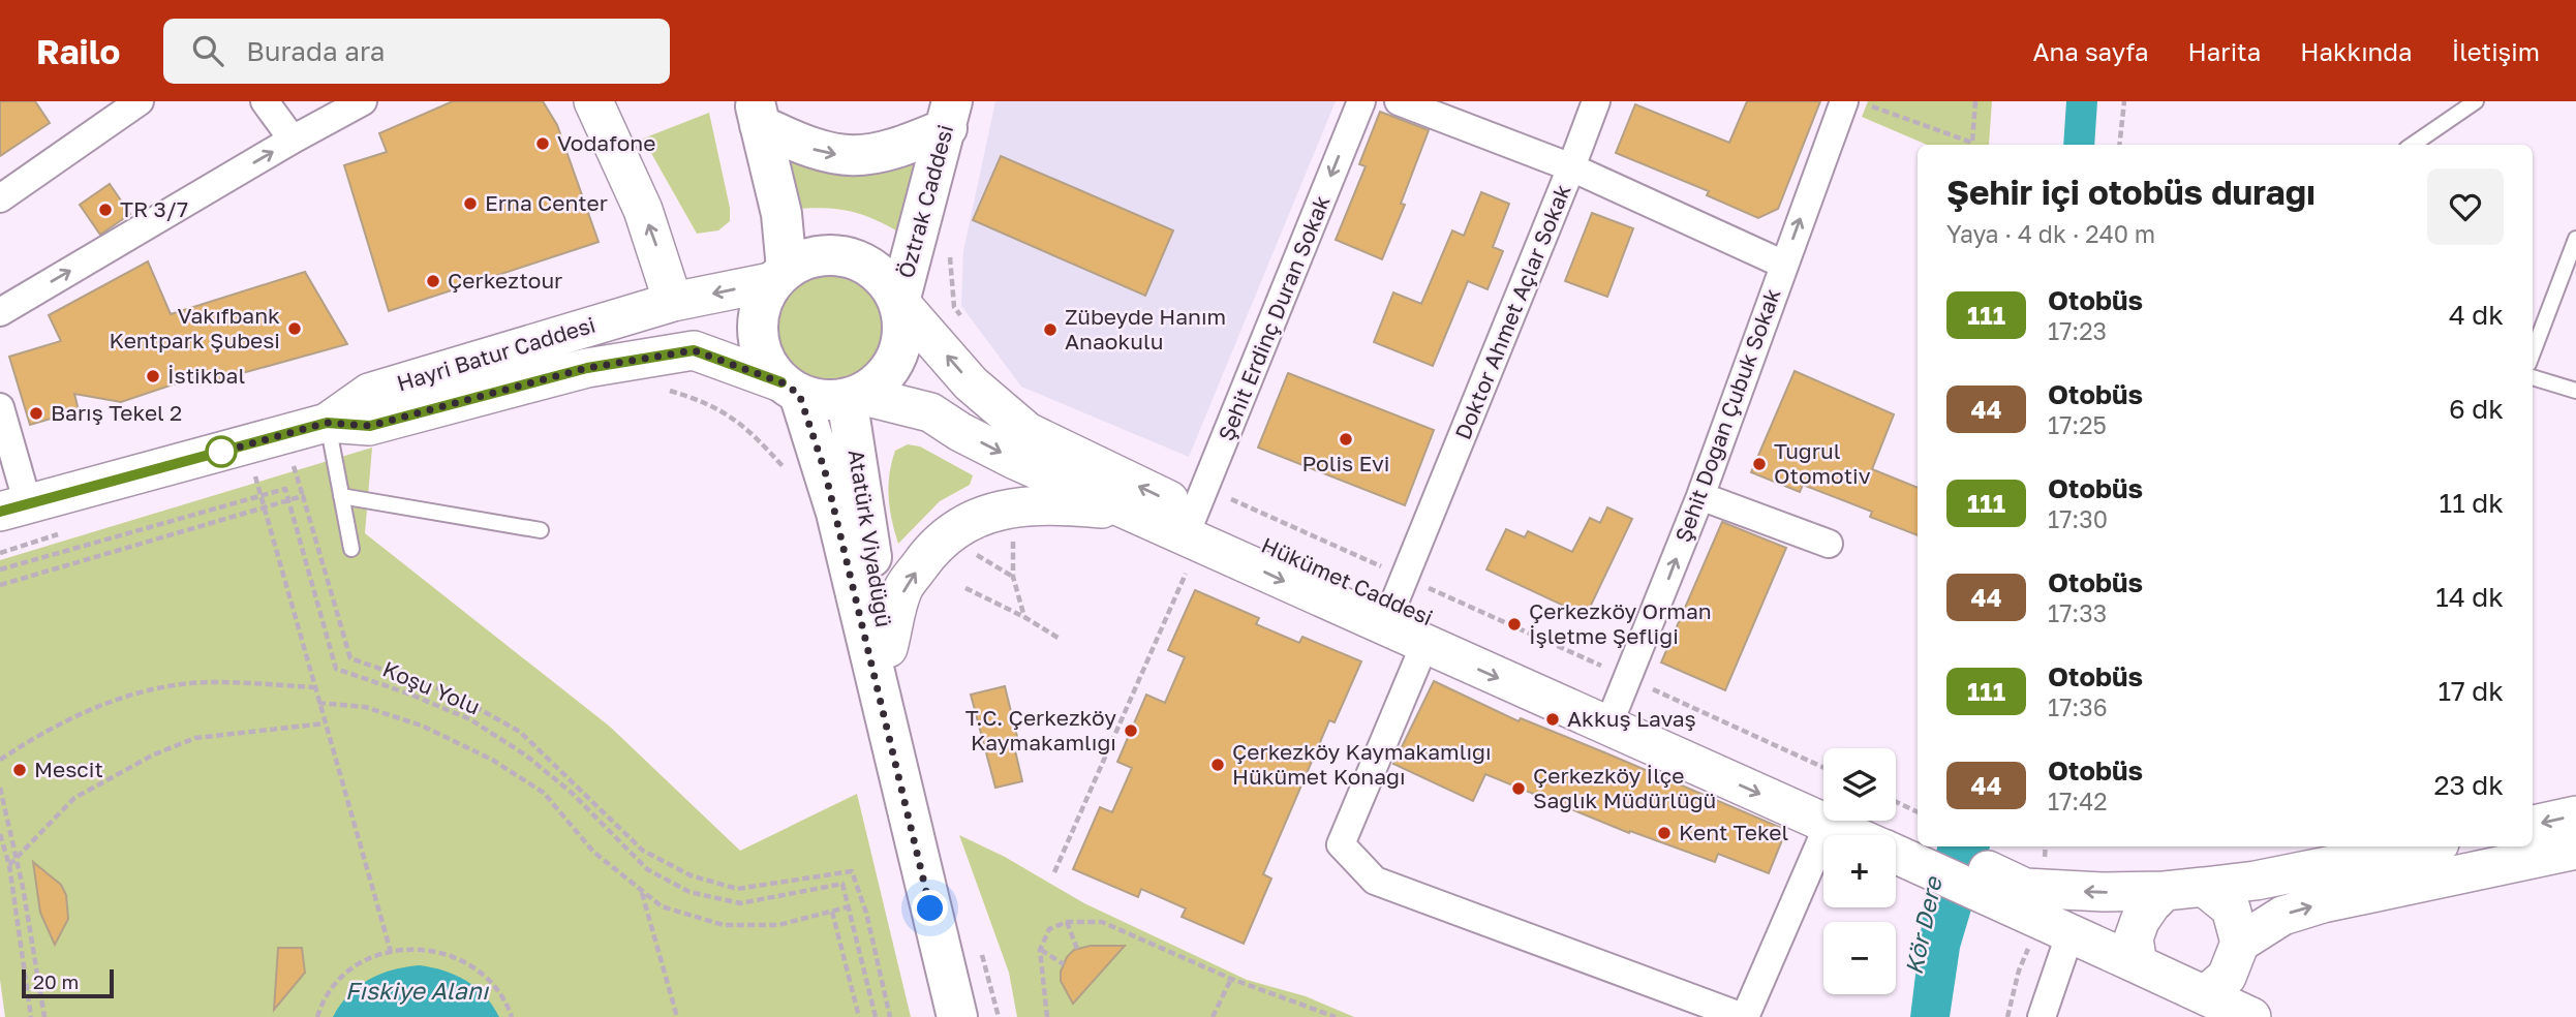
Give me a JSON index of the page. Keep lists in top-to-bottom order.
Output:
{
  "streets": {
    "main road": [
      "Öztrak Caddesi",
      "Hayri Batur Caddesi",
      "Atatürk Viyadüğü",
      "Hükümet Caddesi"
    ],
    "street": ["Doktor Ahmet Açlar Sokak", "Şehit Erdinç Duran Sokak", "Şehit Doğan Çubuk Sokak"],
    "path": ["Koşu Yolu"]
  },
  "crossings": [
    ["Öztrak Caddesi", "Hayri Batur Caddesi"],
    ["Öztrak Caddesi", "Atatürk Viyadüğü"],
    ["Öztrak Caddesi", "Hükümet Caddesi"],
    ["Doktor Ahmet Açlar Sokak", "Hükümet Caddesi"],
    ["Şehit Erdinç Duran Sokak", "Hükümet Caddesi"],
    ["Hayri Batur Caddesi", "Atatürk Viyadüğü"],
    ["Hayri Batur Caddesi", "Hükümet Caddesi"],
    ["Şehit Doğan Çubuk Sokak", "Hükümet Caddesi"],
    ["Atatürk Viyadüğü", "Hükümet Caddesi"]
  ],
  "one_way": ["Şehit Erdinç Duran Sokak", "Şehit Doğan Çubuk Sokak"],
  "water": ["Kör Dere", "Fıskiye Alanı"],
  "places": [
    "Vodafone",
    "Erna Center",
    "TR 3/7",
    "Çerkeztour",
    "Vakıfbank Kentpark Şubesi",
    "Zübeyde Hanım Anaokulu",
    "İstikbal",
    "Barış Tekel 2",
    "Polis Evi",
    "Tuğrul Otomotiv",
    "Çerkezköy Orman İşletme Şefliği",
    "Akkuş Lavaş",
    "T.C. Çerkezköy Kaymakamlığı",
    "Çerkezköy Kaymakamlığı Hükümet Konağı",
    "Mescit",
    "Çerkezköy İlçe Sağlık Müdürlüğü",
    "Kent Tekel"
  ],
  "lines": ["bus line 111"],
  "scale_bar": "20 m",
  "page": {
    "header": "Railo",
    "search": "Burada ara",
    "nav": [
      "Ana sayfa",
      "Harita",
      "Hakkında",
      "İletişim"
    ],
    "heading": ["Şehir içi otobüs durağı", "Yaya · 4 dk · 240 m"],
    "list": [
      {
        "mark": "111",
        "name": "Otobüs",
        "note": "17:23",
        "value": "4 dk"
      },
      {
        "mark": "44",
        "name": "Otobüs",
        "note": "17:25",
        "value": "6 dk"
      },
      {
        "mark": "111",
        "name": "Otobüs",
        "note": "17:30",
        "value": "11 dk"
      },
      {
        "mark": "44",
        "name": "Otobüs",
        "note": "17:33",
        "value": "14 dk"
      },
      {
        "mark": "111",
        "name": "Otobüs",
        "note": "17:36",
        "value": "17 dk"
      },
      {
        "mark": "44",
        "name": "Otobüs",
        "note": "17:42",
        "value": "23 dk"
      }
    ],
    "map_buttons": ["+", "−"],
    "scale": "20 m"
  }
}
